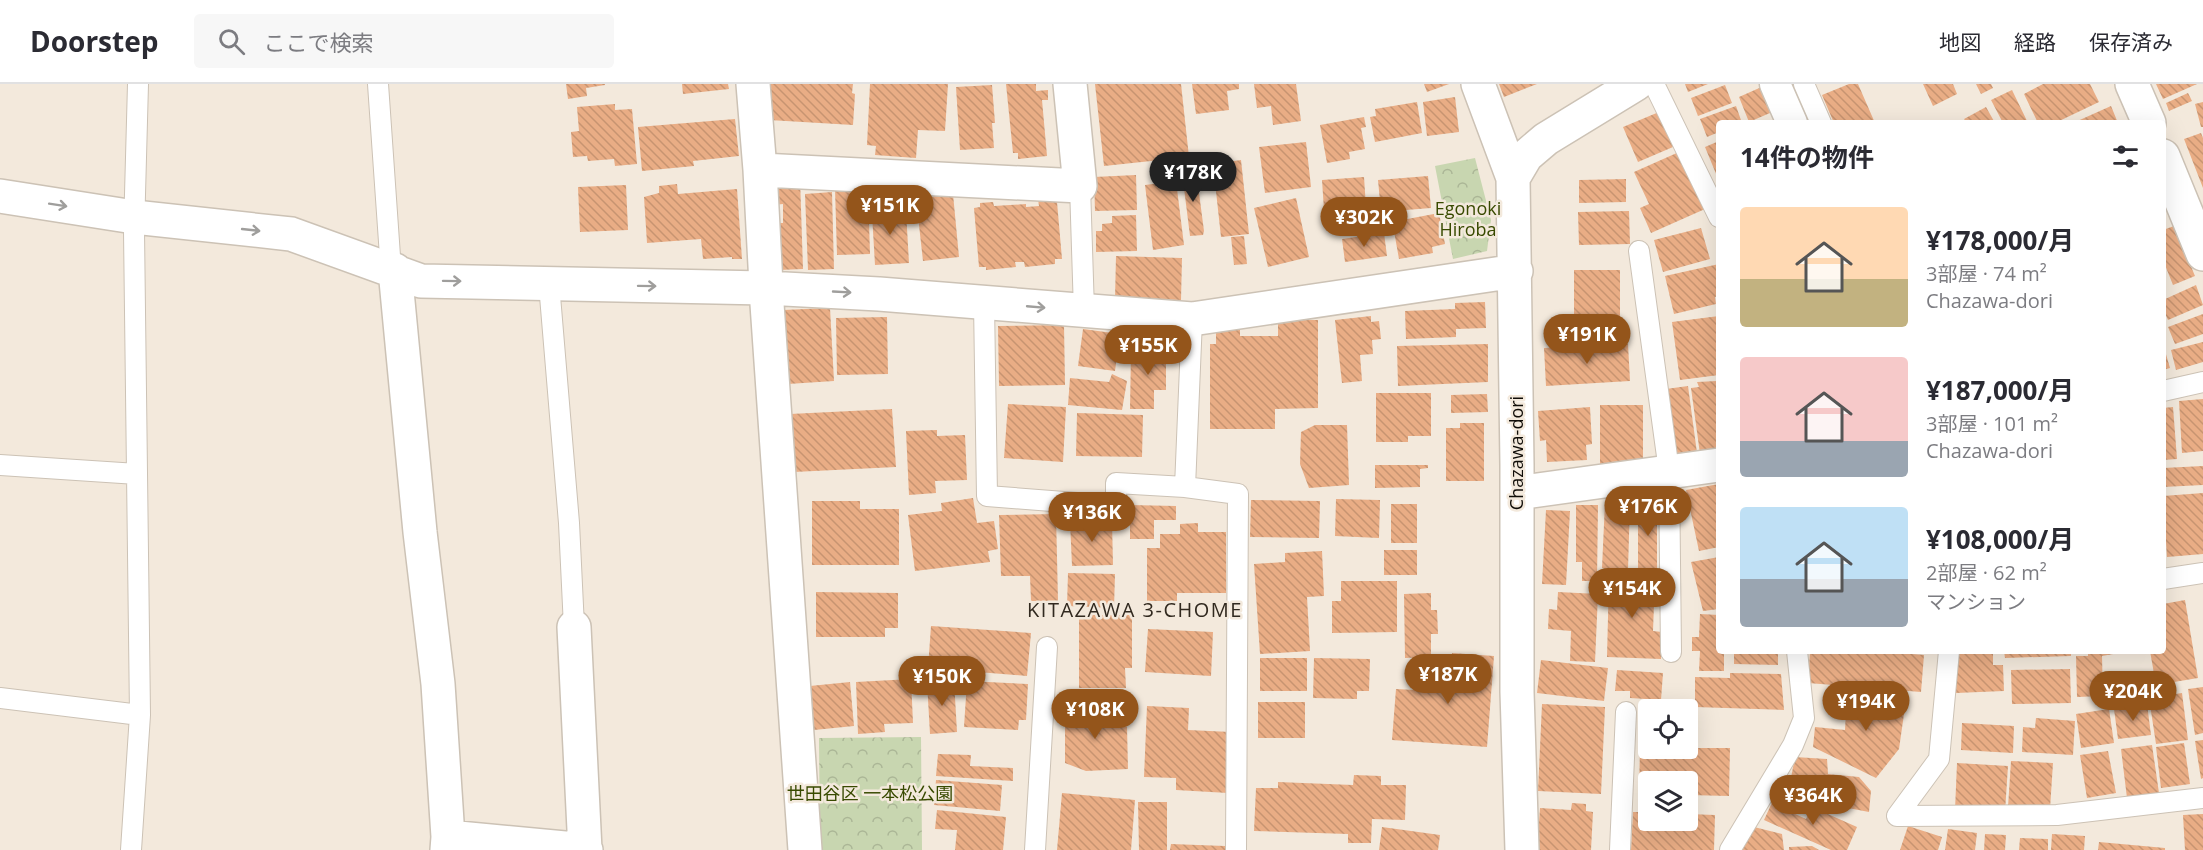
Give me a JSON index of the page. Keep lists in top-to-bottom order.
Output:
{
  "streets": {
    "street": ["Chazawa-dori"]
  },
  "districts": ["KITAZAWA 3-CHOME"],
  "parks": ["Egonoki Hiroba", "世田谷区 一本松公園"],
  "page": {
    "header": "Doorstep",
    "search": "ここで検索",
    "nav": ["地図", "経路", "保存済み"],
    "heading": "14件の物件",
    "price": [
      "¥178K",
      "¥151K",
      "¥302K",
      "¥191K",
      "¥155K",
      "¥176K",
      "¥136K",
      "¥154K",
      "¥187K",
      "¥150K",
      "¥204K",
      "¥194K",
      "¥108K",
      "¥364K"
    ],
    "list": [
      {
        "name": "¥178,000/月",
        "note": "3部屋 · 74 m² · Chazawa-dori"
      },
      {
        "name": "¥187,000/月",
        "note": "3部屋 · 101 m² · Chazawa-dori"
      },
      {
        "name": "¥108,000/月",
        "note": "2部屋 · 62 m² · マンション"
      }
    ]
  }
}
